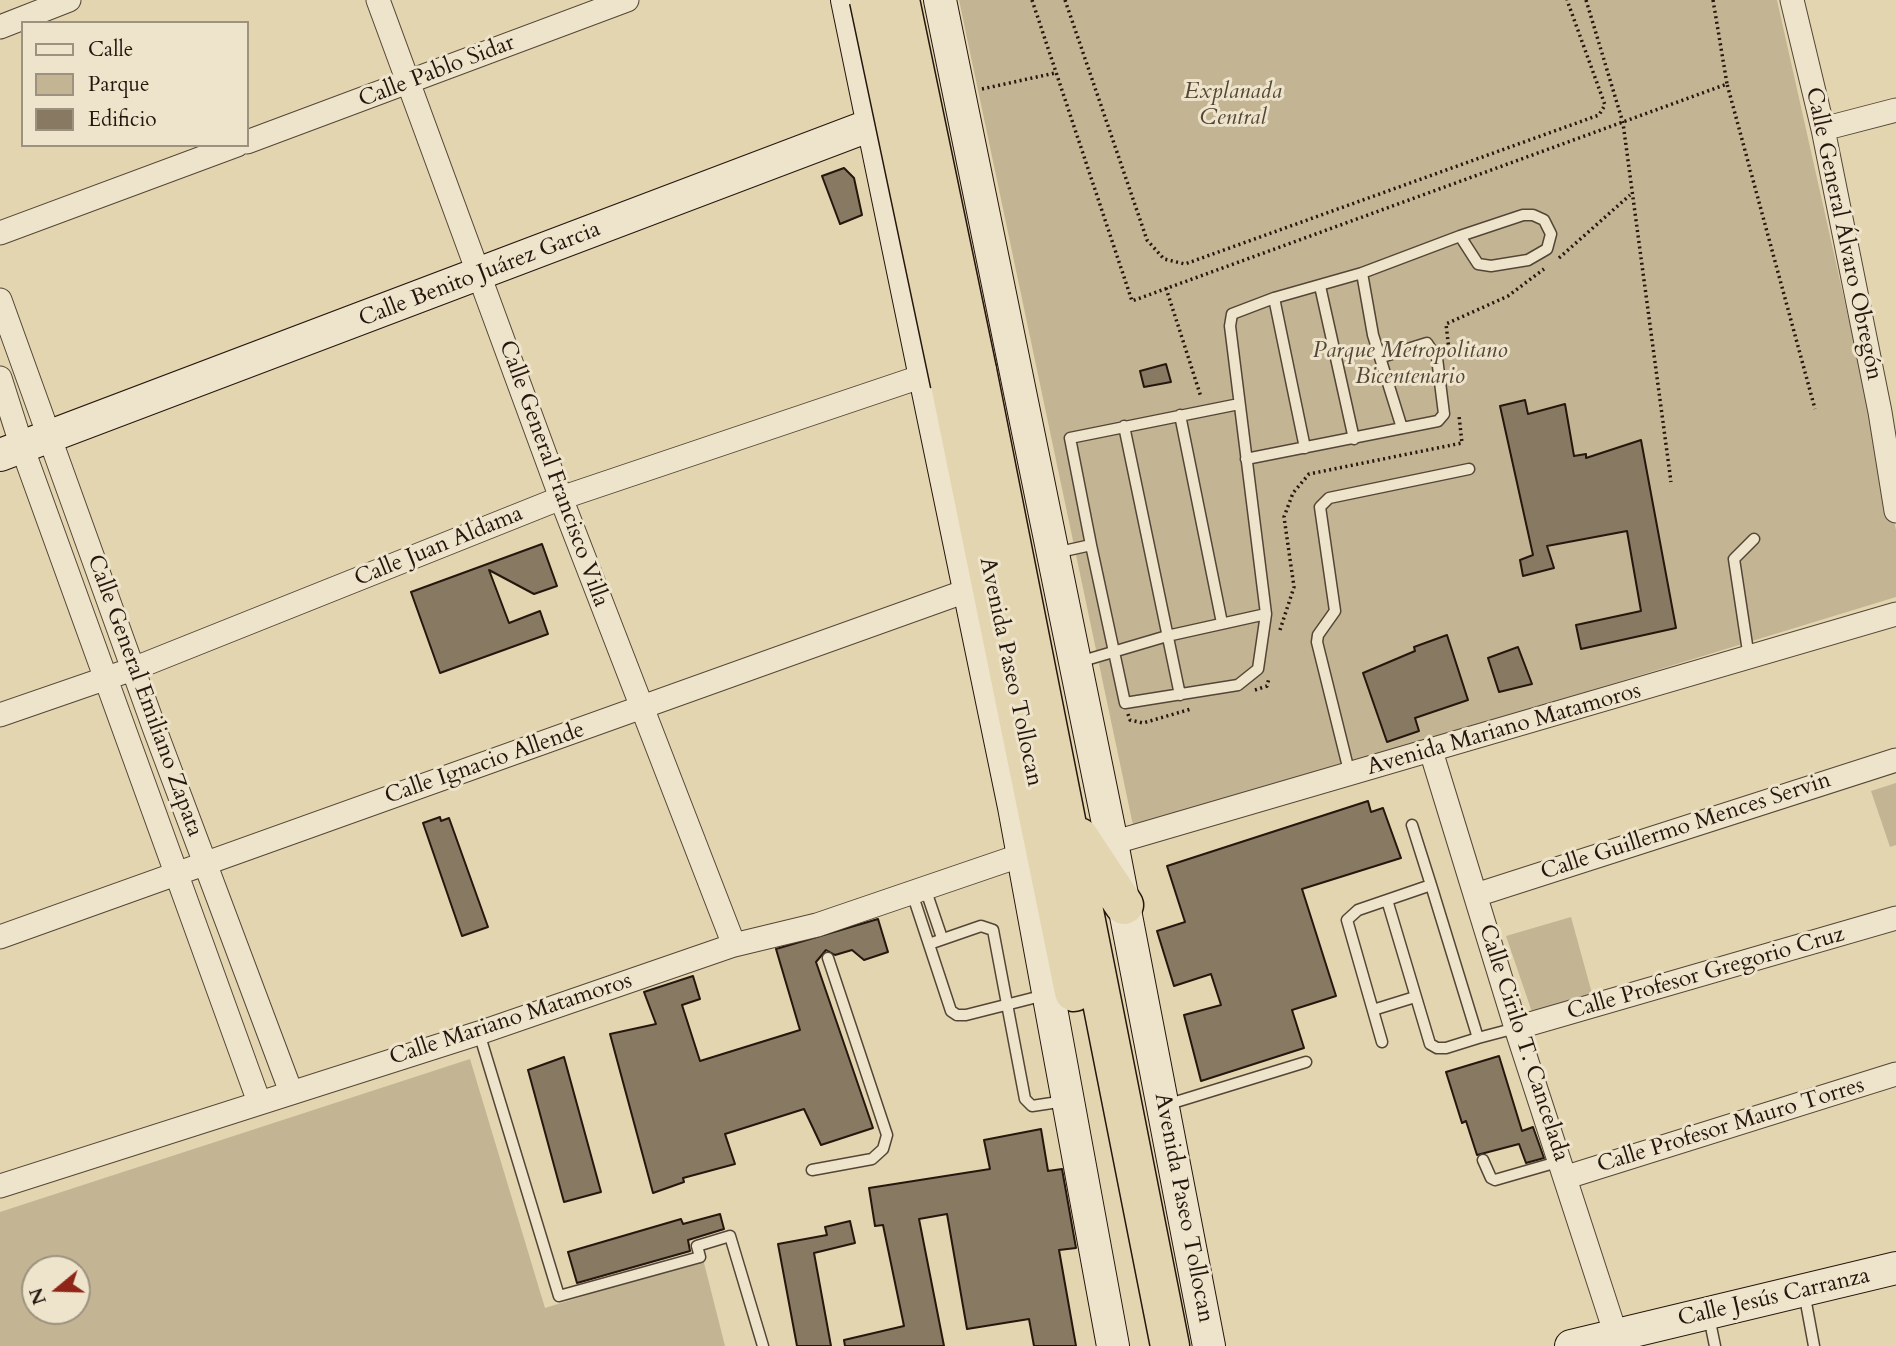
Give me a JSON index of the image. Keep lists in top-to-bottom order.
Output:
{
  "streets": {
    "highway": ["Avenida Paseo Tollocan"],
    "main road": ["Calle Benito Juárez Garcia", "Calle Jesús Carranza"],
    "street": [
      "Calle Pablo Sidar",
      "Calle General Álvaro Obregón",
      "Calle General Francisco Villa",
      "Calle Juan Aldama",
      "Calle General Emiliano Zapata",
      "Avenida Mariano Matamoros",
      "Calle Ignacio Allende",
      "Calle Guillermo Mences Servin",
      "Calle Profesor Gregorio Cruz",
      "Calle Mariano Matamoros",
      "Calle Cirilo T. Cancelada",
      "Calle Profesor Mauro Torres"
    ]
  },
  "crossings": [
    ["Calle Pablo Sidar", "Calle General Francisco Villa"],
    ["Calle Benito Juárez Garcia", "Calle General Francisco Villa"],
    ["Calle Benito Juárez Garcia", "Avenida Paseo Tollocan"],
    ["Calle Benito Juárez Garcia", "Calle General Emiliano Zapata"],
    ["Calle General Francisco Villa", "Calle Juan Aldama"],
    ["Calle General Francisco Villa", "Calle Ignacio Allende"],
    ["Calle General Francisco Villa", "Calle Mariano Matamoros"],
    ["Calle Juan Aldama", "Avenida Paseo Tollocan"],
    ["Calle Juan Aldama", "Calle General Emiliano Zapata"],
    ["Avenida Paseo Tollocan", "Avenida Mariano Matamoros"],
    ["Avenida Paseo Tollocan", "Calle Ignacio Allende"],
    ["Avenida Paseo Tollocan", "Calle Mariano Matamoros"],
    ["Calle General Emiliano Zapata", "Calle Ignacio Allende"],
    ["Calle General Emiliano Zapata", "Calle Mariano Matamoros"],
    ["Avenida Mariano Matamoros", "Calle Cirilo T. Cancelada"],
    ["Calle Guillermo Mences Servin", "Calle Cirilo T. Cancelada"],
    ["Calle Profesor Gregorio Cruz", "Calle Cirilo T. Cancelada"],
    ["Calle Cirilo T. Cancelada", "Calle Profesor Mauro Torres"],
    ["Calle Cirilo T. Cancelada", "Calle Jesús Carranza"]
  ],
  "parks": ["Explanada Central", "Parque Metropolitano Bicentenario"],
  "legend": ["Calle", "Parque", "Edificio"],
  "north": "left"
}
